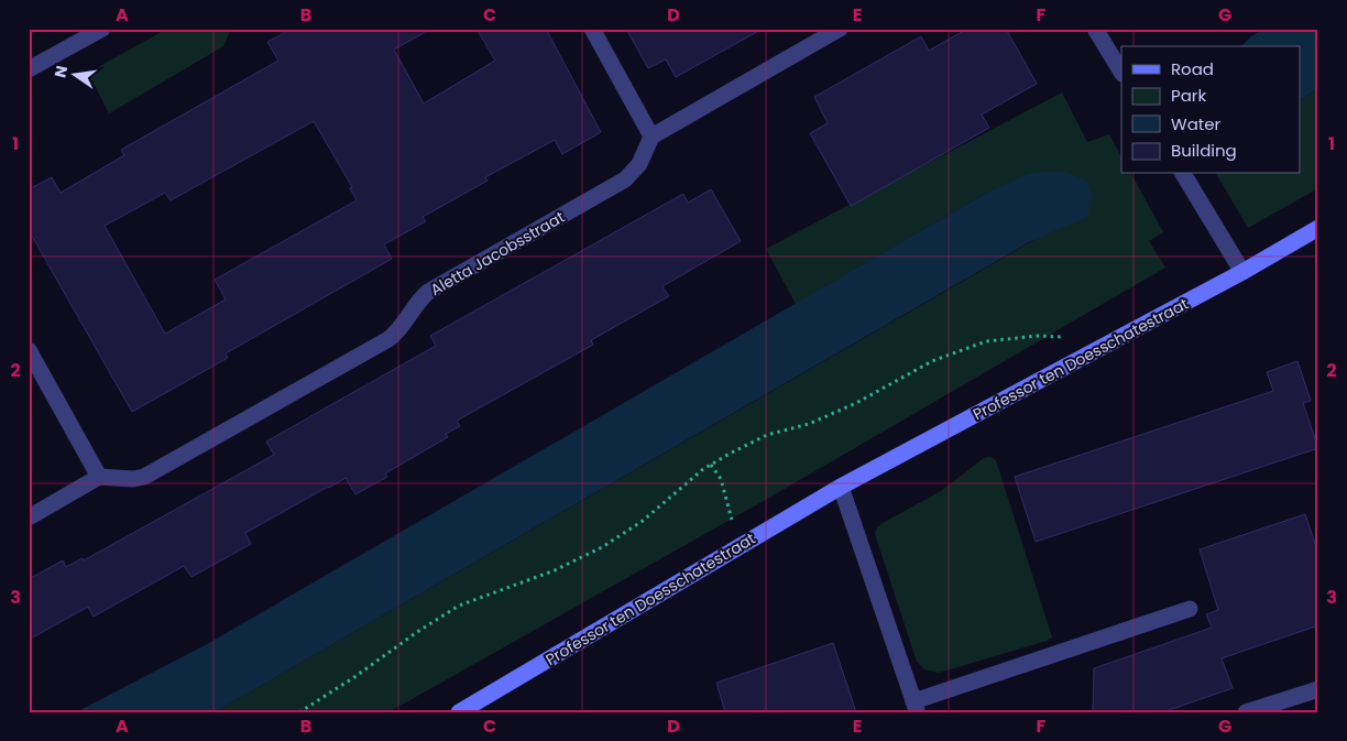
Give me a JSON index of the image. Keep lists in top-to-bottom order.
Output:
{
  "streets": {
    "street": ["Aletta Jacobsstraat", "Professor ten Doesschatestraat"]
  },
  "legend": [
    "Road",
    "Park",
    "Water",
    "Building"
  ],
  "north": "left",
  "grid": {
    "columns": [
      "A",
      "B",
      "C",
      "D",
      "E",
      "F",
      "G"
    ],
    "rows": ["1", "2", "3"]
  }
}
